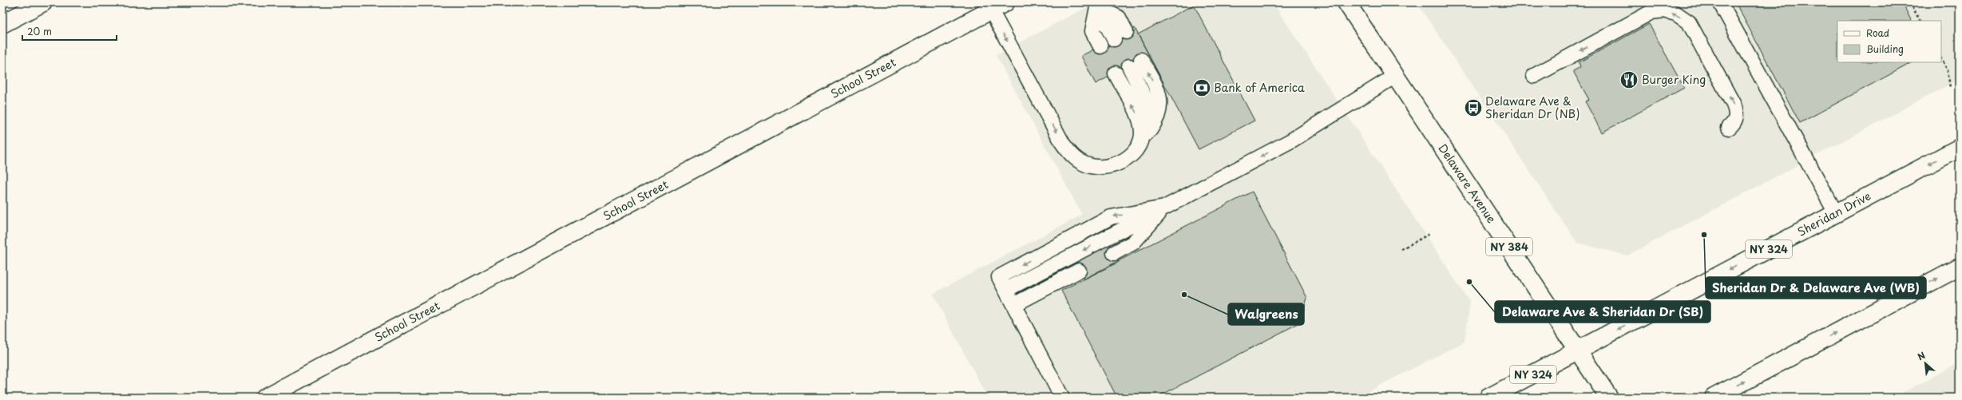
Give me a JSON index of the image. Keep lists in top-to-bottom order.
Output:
{
  "streets": {
    "main road": [
      "School Street",
      "Delaware Avenue",
      "Sheridan Drive",
      "NY 384",
      "NY 324"
    ]
  },
  "crossings": [
    ["Delaware Avenue", "Sheridan Drive"]
  ],
  "places": {
    "restaurant": ["Burger King"],
    "bank": ["Bank of America"],
    "bus stop": ["Delaware Ave & Sheridan Dr (NB)"],
    "other": ["Sheridan Dr & Delaware Ave (WB)", "Delaware Ave & Sheridan Dr (SB)", "Walgreens"]
  },
  "legend": ["Road", "Building"],
  "scale_bar": "20 m",
  "north": "top left"
}
